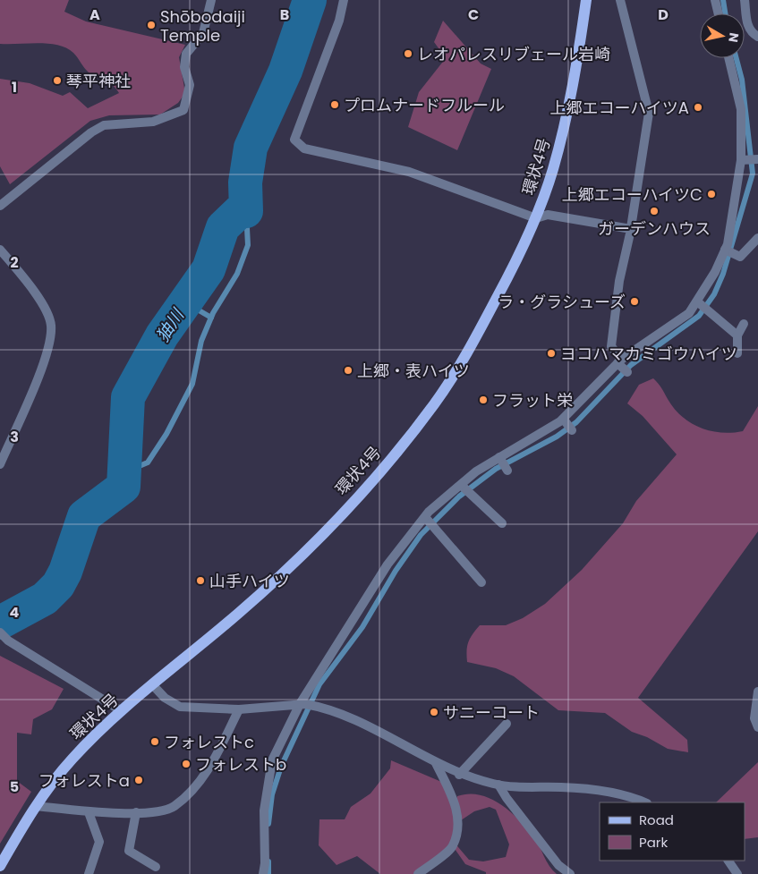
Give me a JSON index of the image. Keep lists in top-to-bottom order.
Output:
{
  "streets": {
    "main road": ["環状4号"]
  },
  "water": ["㹨川"],
  "places": [
    "Shōbodaiji Temple",
    "レオパレスリブェール岩崎",
    "琴平神社",
    "プロムナードフルール",
    "上郷エコーハイツA",
    "上郷エコーハイツC",
    "ガーデンハウス",
    "ラ・グラシューズ",
    "ヨコハマカミゴウハイツ",
    "上郷・表ハイツ",
    "フラット栄",
    "山手ハイツ",
    "サニーコート",
    "フォレストc",
    "フォレストb",
    "フォレストa"
  ],
  "legend": ["Road", "Park"],
  "north": "right",
  "grid": {
    "columns": [
      "A",
      "B",
      "C",
      "D"
    ],
    "rows": [
      "1",
      "2",
      "3",
      "4",
      "5"
    ]
  }
}
